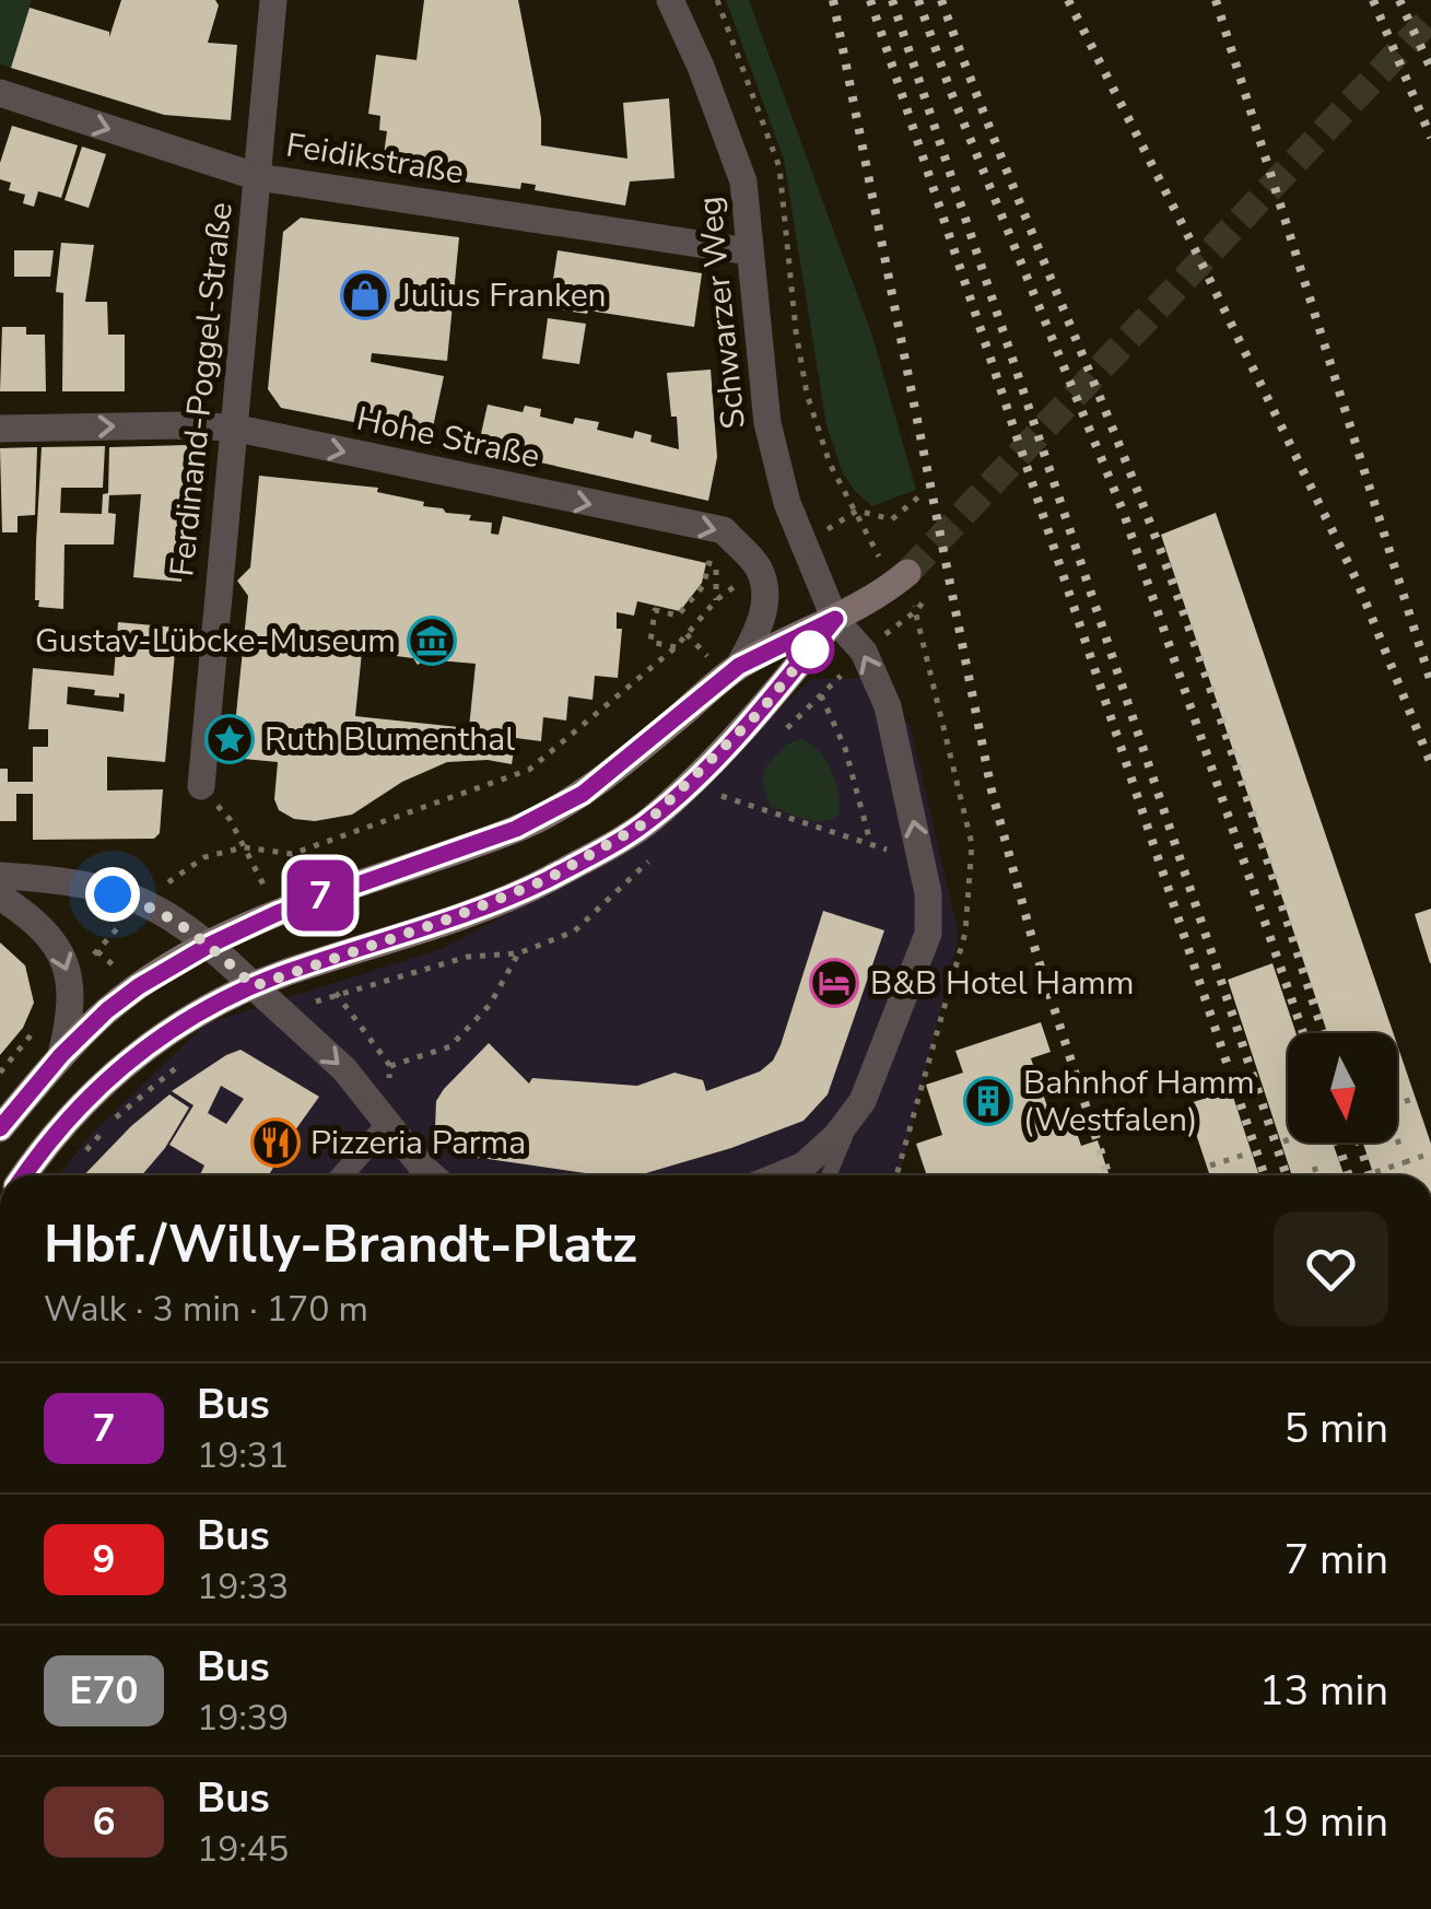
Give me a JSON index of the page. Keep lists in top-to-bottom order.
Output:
{
  "streets": {
    "street": [
      "Feidikstraße",
      "Schwarzer Weg",
      "Ferdinand-Poggel-Straße",
      "Hohe Straße"
    ]
  },
  "crossings": [
    ["Feidikstraße", "Schwarzer Weg"],
    ["Feidikstraße", "Ferdinand-Poggel-Straße"],
    ["Ferdinand-Poggel-Straße", "Hohe Straße"]
  ],
  "one_way": ["Feidikstraße", "Hohe Straße"],
  "places": {
    "shop": ["Julius Franken"],
    "museum": ["Gustav-Lübcke-Museum"],
    "place": ["Ruth Blumenthal"],
    "hotel": ["B&B Hotel Hamm"],
    "building": ["Bahnhof Hamm (Westfalen)"],
    "restaurant": ["Pizzeria Parma"]
  },
  "lines": ["bus line 7"],
  "north": "bottom",
  "page": {
    "on_map": "7",
    "heading": ["Hbf./Willy-Brandt-Platz", "Walk · 3 min · 170 m"],
    "list": [
      {
        "mark": "7",
        "name": "Bus",
        "note": "19:31",
        "value": "5 min"
      },
      {
        "mark": "9",
        "name": "Bus",
        "note": "19:33",
        "value": "7 min"
      },
      {
        "mark": "E70",
        "name": "Bus",
        "note": "19:39",
        "value": "13 min"
      },
      {
        "mark": "6",
        "name": "Bus",
        "note": "19:45",
        "value": "19 min"
      }
    ]
  }
}
